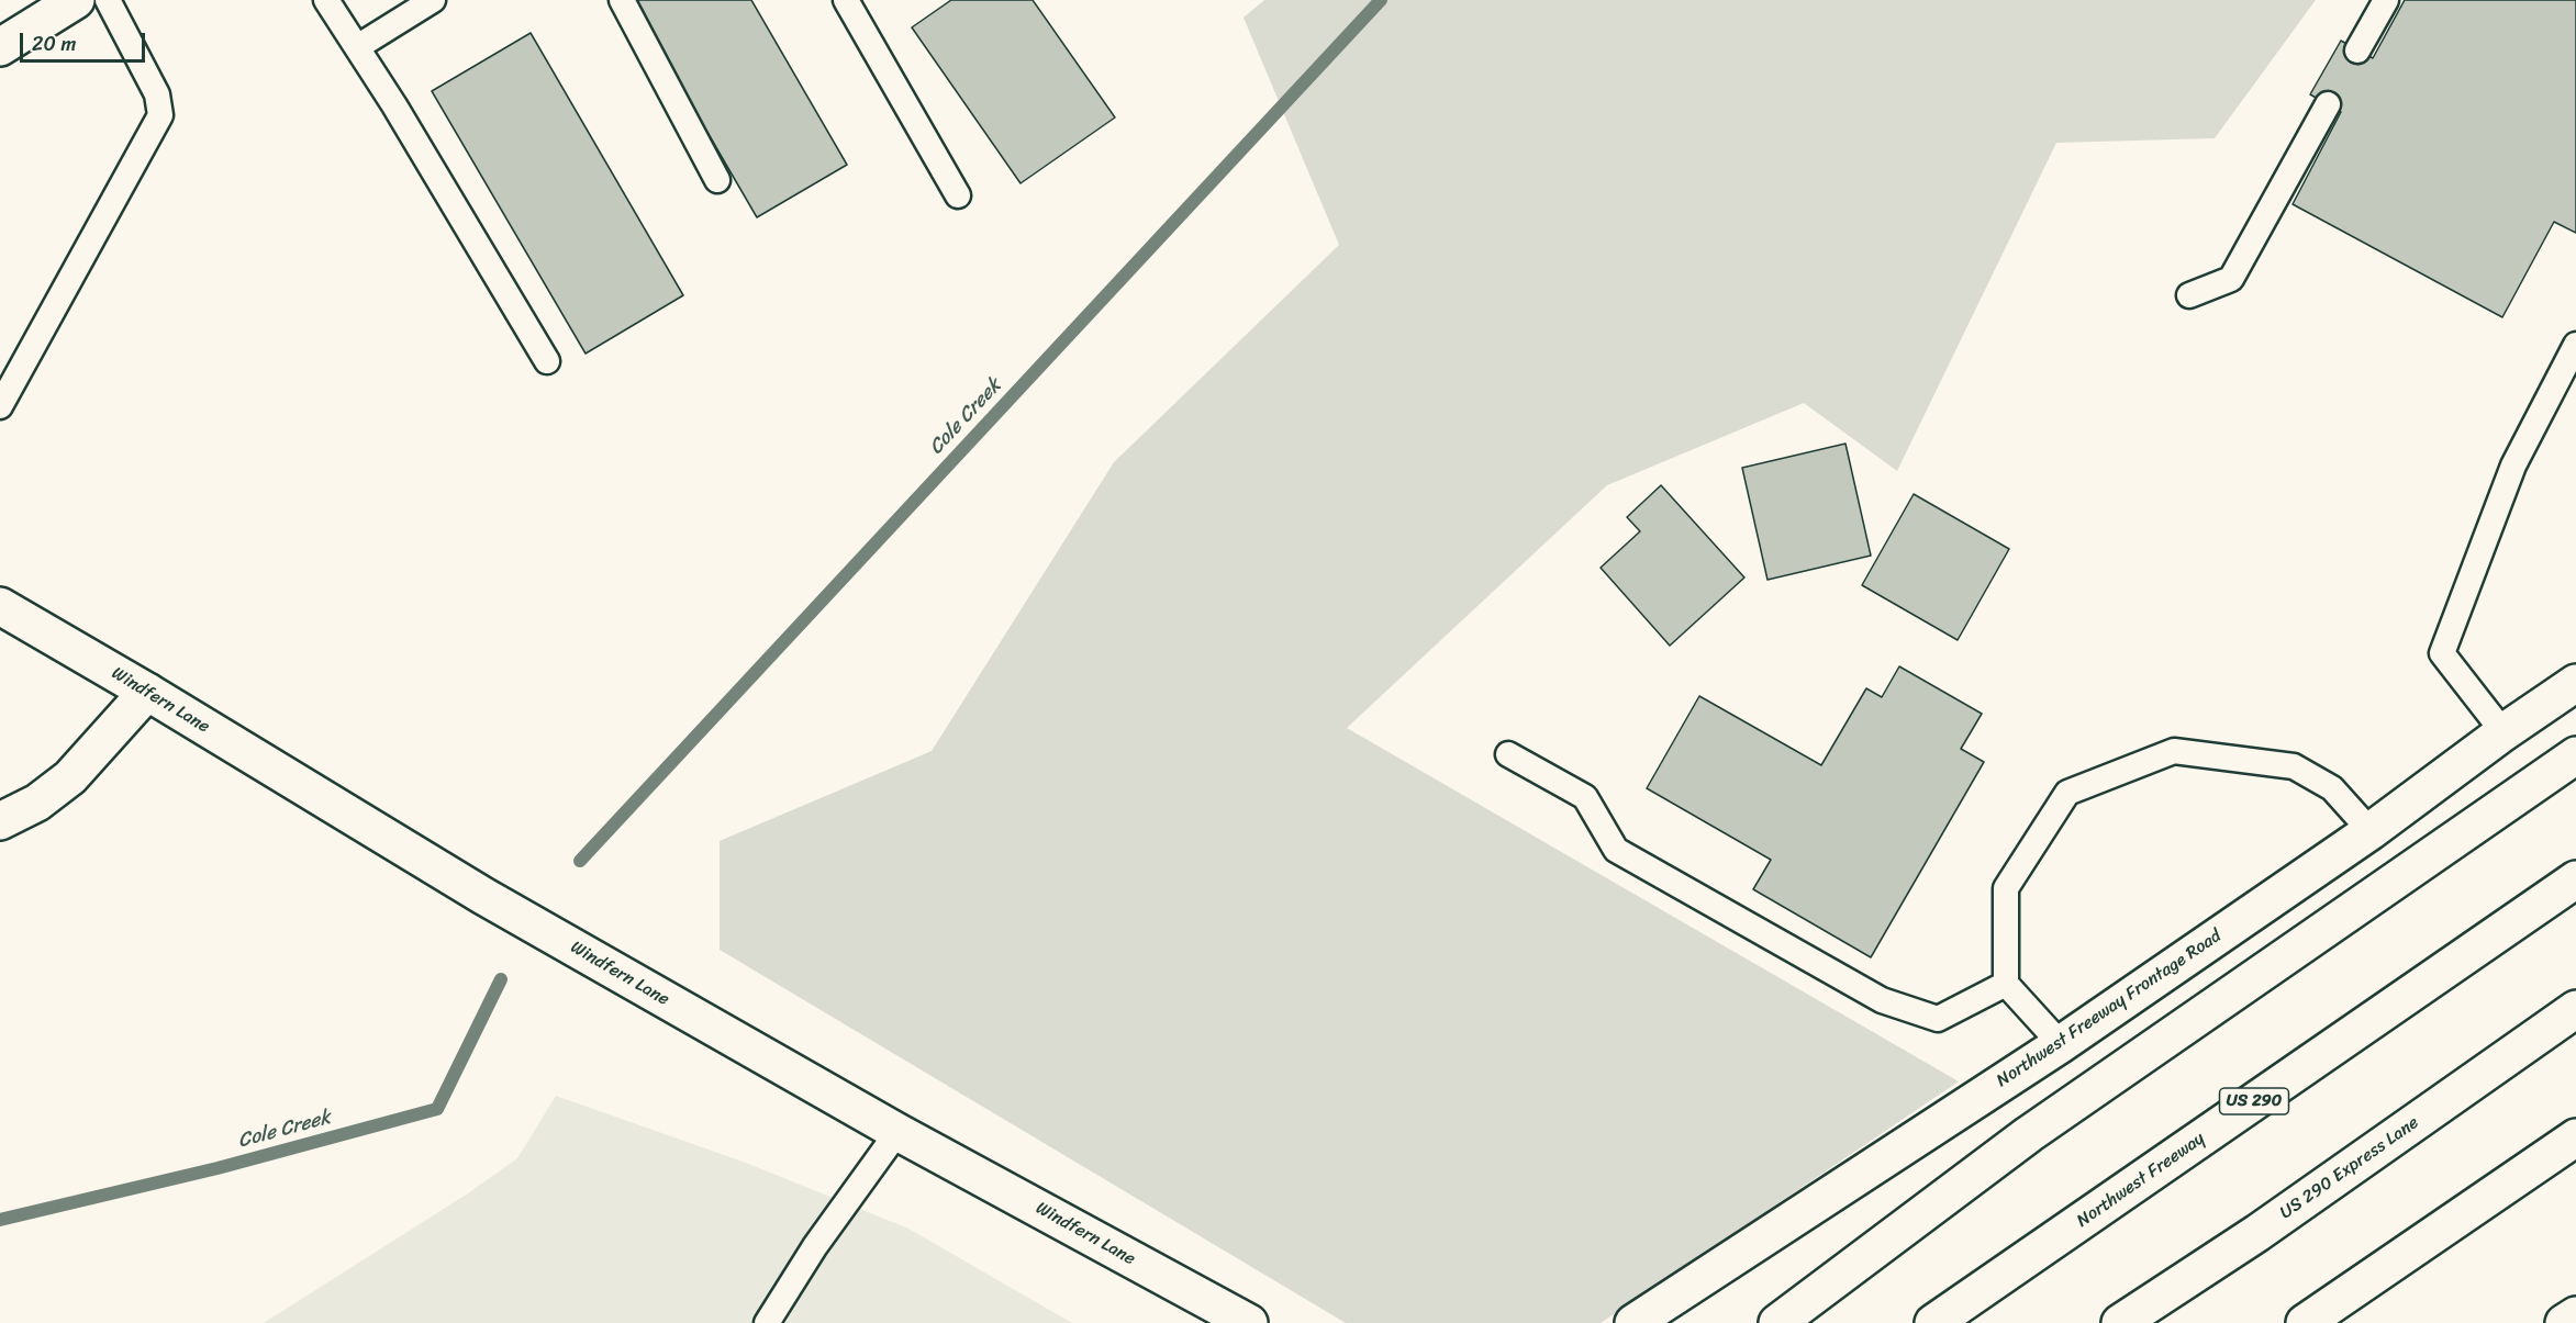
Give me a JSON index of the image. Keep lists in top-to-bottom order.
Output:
{
  "streets": {
    "main road": [
      "Windfern Lane",
      "Northwest Freeway Frontage Road",
      "US 290",
      "US 290 Express Lane",
      "Northwest Freeway"
    ]
  },
  "water": ["Cole Creek"],
  "scale_bar": "20 m"
}
